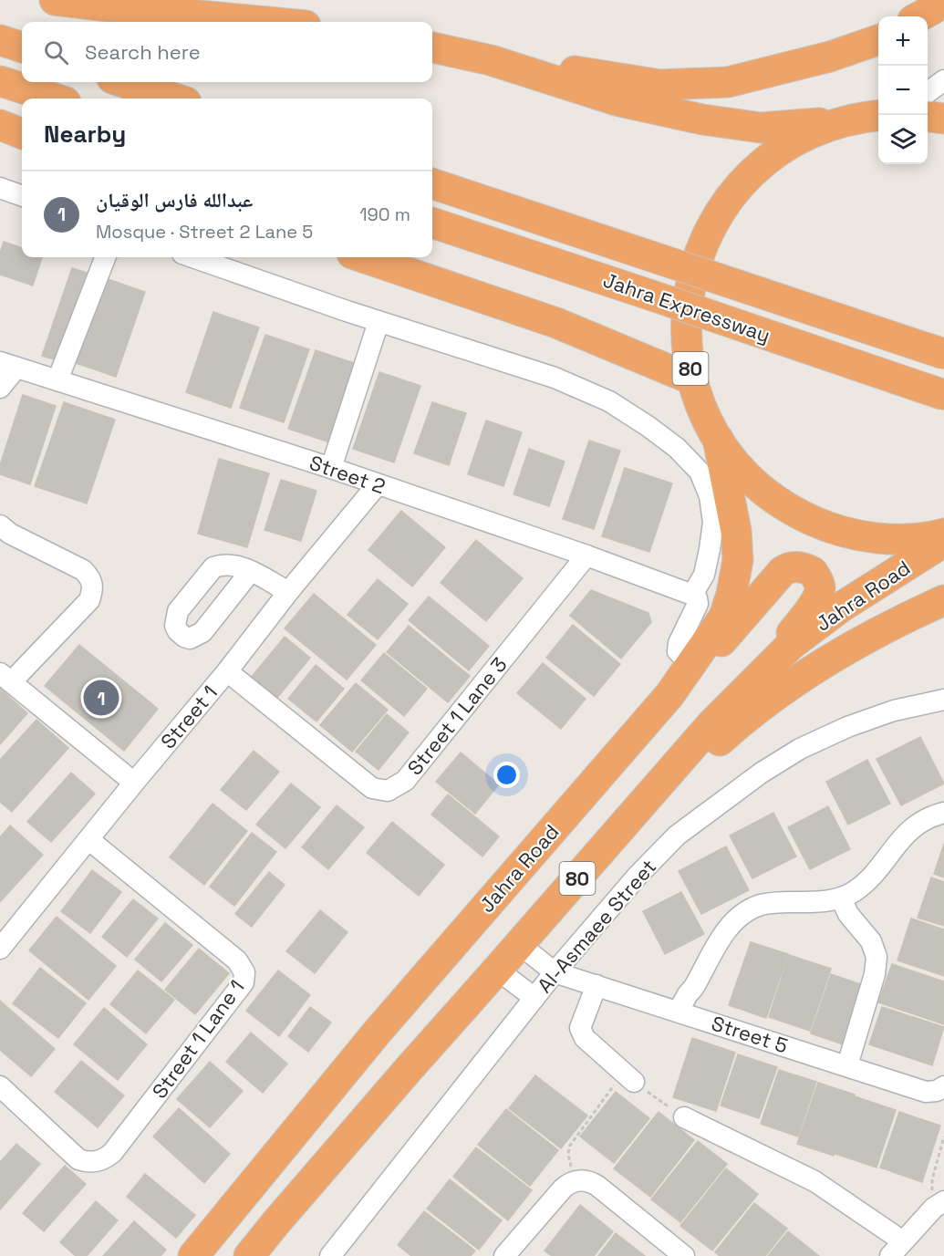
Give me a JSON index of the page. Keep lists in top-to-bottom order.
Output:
{
  "streets": {
    "highway": ["Jahra Expressway", "80", "Jahra Road"],
    "street": [
      "Street 2",
      "Street 1 Lane 3",
      "Street 1",
      "Al-Asmaee Street",
      "Street 5",
      "Street 1 Lane 1"
    ]
  },
  "crossings": [
    ["80", "Jahra Road"],
    ["Street 2", "Street 1 Lane 3"],
    ["Street 2", "Street 1"],
    ["Street 1 Lane 3", "Street 1"],
    ["Street 1", "Street 1 Lane 1"],
    ["Al-Asmaee Street", "Street 5"]
  ],
  "page": {
    "map_buttons": ["+", "−"],
    "search": "Search here",
    "heading": "Nearby",
    "list": [
      {
        "mark": "1",
        "name": "عبدالله فارس الوقيان",
        "note": "Mosque · Street 2 Lane 5",
        "value": "190 m"
      }
    ],
    "pins": "1"
  }
}
